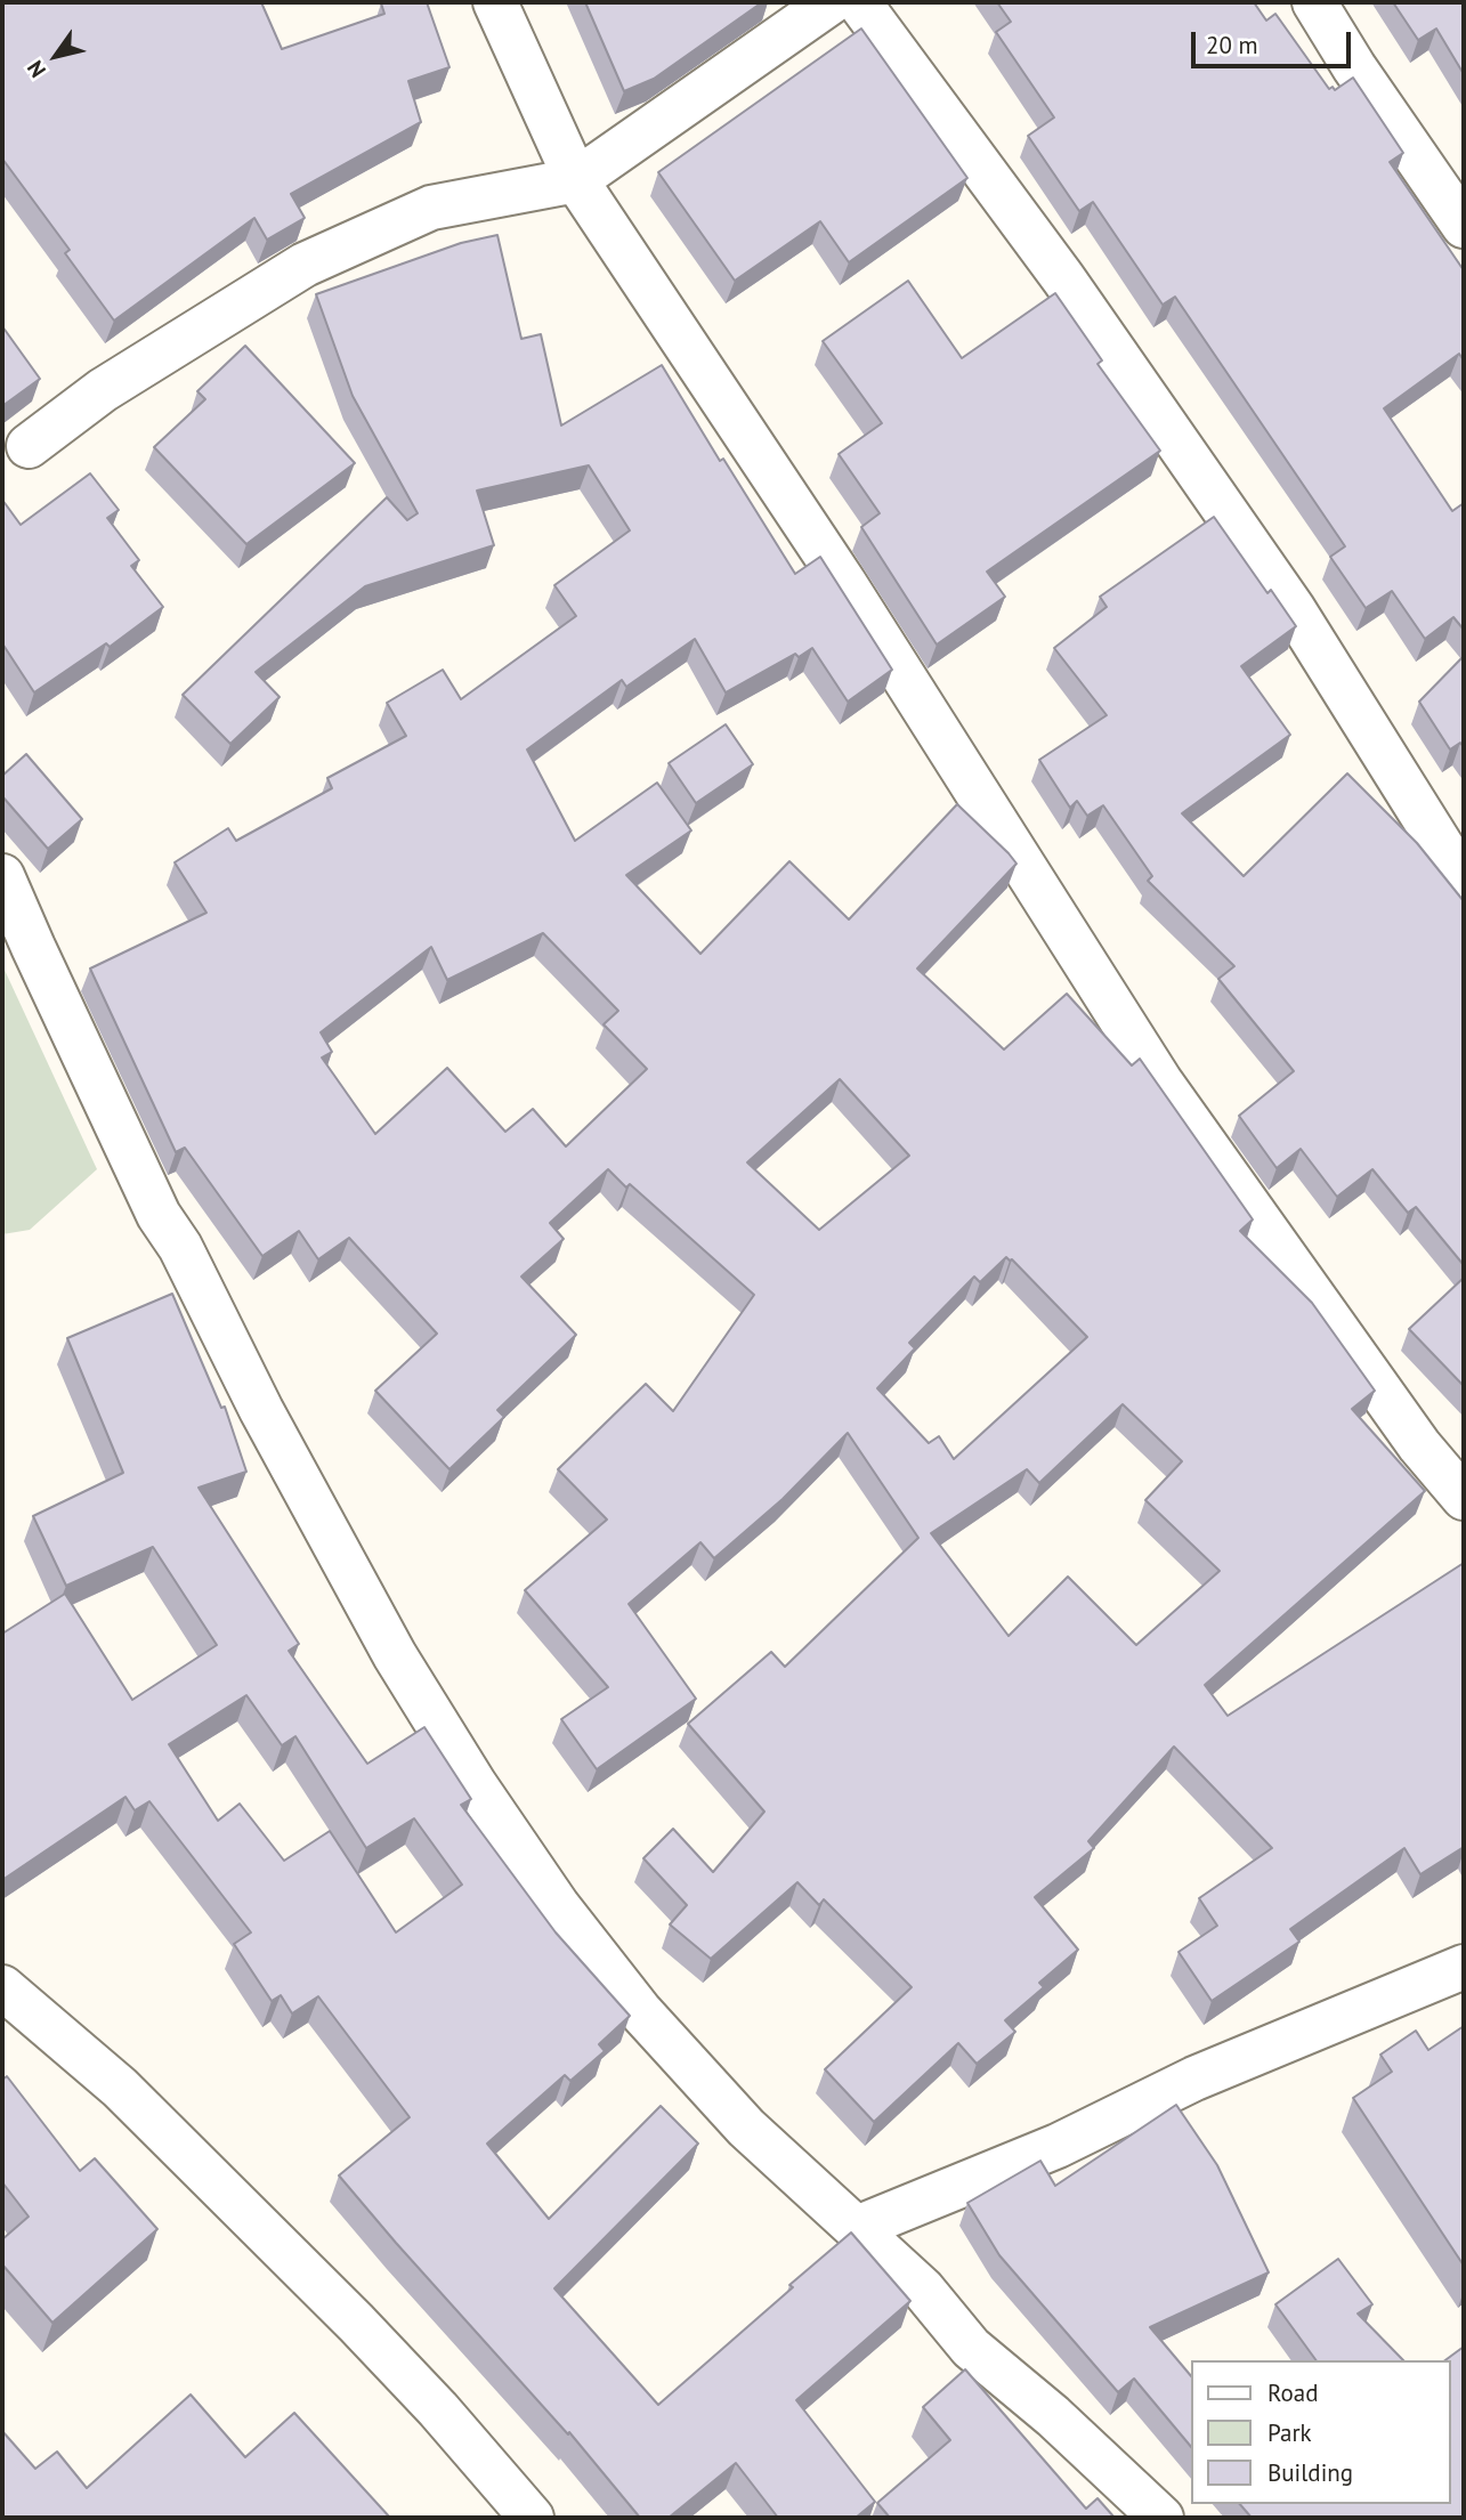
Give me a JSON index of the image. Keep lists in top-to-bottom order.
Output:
{
  "legend": ["Road", "Park", "Building"],
  "scale_bar": "20 m",
  "north": "bottom left"
}
